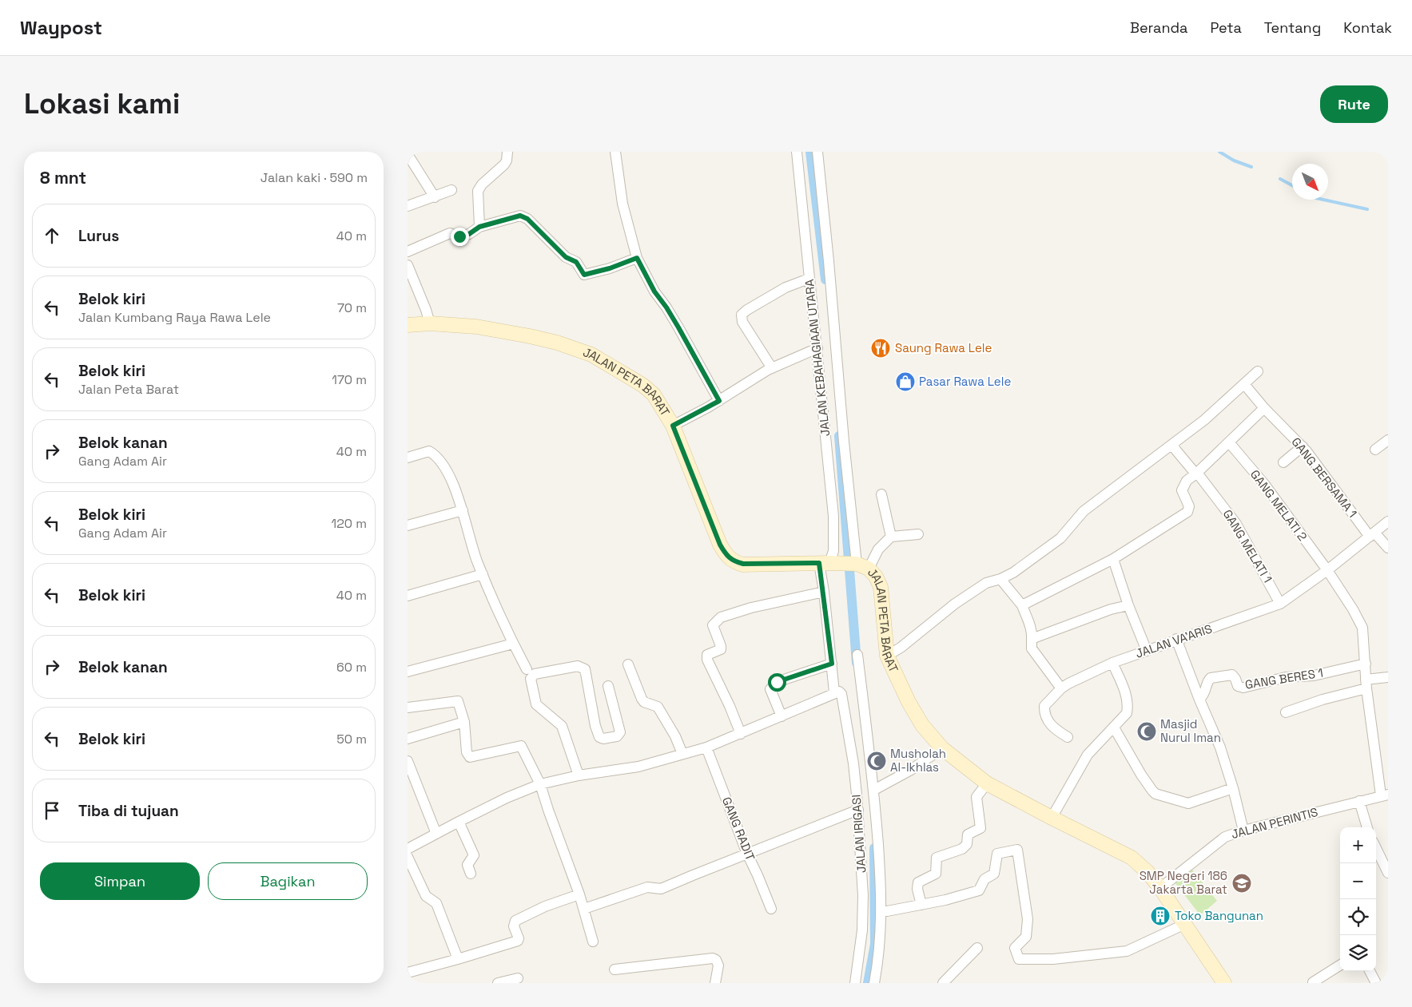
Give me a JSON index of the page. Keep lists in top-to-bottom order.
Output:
{
  "streets": {
    "main road": ["JALAN PETA BARAT"],
    "street": [
      "JALAN KEBAHAGIAAN UTARA",
      "GANG BERSAMA 1",
      "GANG MELATI 2",
      "GANG MELATI 1",
      "JALAN VA'ARIS",
      "GANG BERES 1",
      "JALAN PERINTIS",
      "GANG RADIT",
      "JALAN IRIGASI"
    ]
  },
  "crossings": [
    ["JALAN KEBAHAGIAAN UTARA", "JALAN PETA BARAT"],
    ["JALAN PETA BARAT", "JALAN PERINTIS"],
    ["GANG BERSAMA 1", "JALAN VA'ARIS"],
    ["GANG MELATI 2", "JALAN VA'ARIS"],
    ["GANG MELATI 2", "JALAN PERINTIS"],
    ["GANG MELATI 1", "JALAN VA'ARIS"],
    ["JALAN VA'ARIS", "JALAN PERINTIS"],
    ["GANG BERES 1", "JALAN PERINTIS"]
  ],
  "places": {
    "restaurant": ["Saung Rawa Lele"],
    "shop": ["Pasar Rawa Lele"],
    "mosque": ["Masjid Nurul Iman", "Musholah Al-Ikhlas"],
    "school or university": ["SMP Negeri 186 Jakarta Barat"],
    "building": ["Toko Bangunan"]
  },
  "north": "bottom right",
  "page": {
    "header": "Waypost",
    "nav": [
      "Beranda",
      "Peta",
      "Tentang",
      "Kontak"
    ],
    "buttons": [
      "Rute",
      ["Simpan", "Bagikan"]
    ],
    "title": "Lokasi kami",
    "heading": ["8 mnt", "Jalan kaki · 590 m"],
    "list": [
      ["Lurus", "40 m"],
      ["Belok kiri", "Jalan Kumbang Raya Rawa Lele", "70 m"],
      ["Belok kiri", "Jalan Peta Barat", "170 m"],
      ["Belok kanan", "Gang Adam Air", "40 m"],
      ["Belok kiri", "Gang Adam Air", "120 m"],
      ["Belok kiri", "40 m"],
      ["Belok kanan", "60 m"],
      ["Belok kiri", "50 m"],
      "Tiba di tujuan"
    ],
    "map_buttons": ["+", "−"]
  }
}
